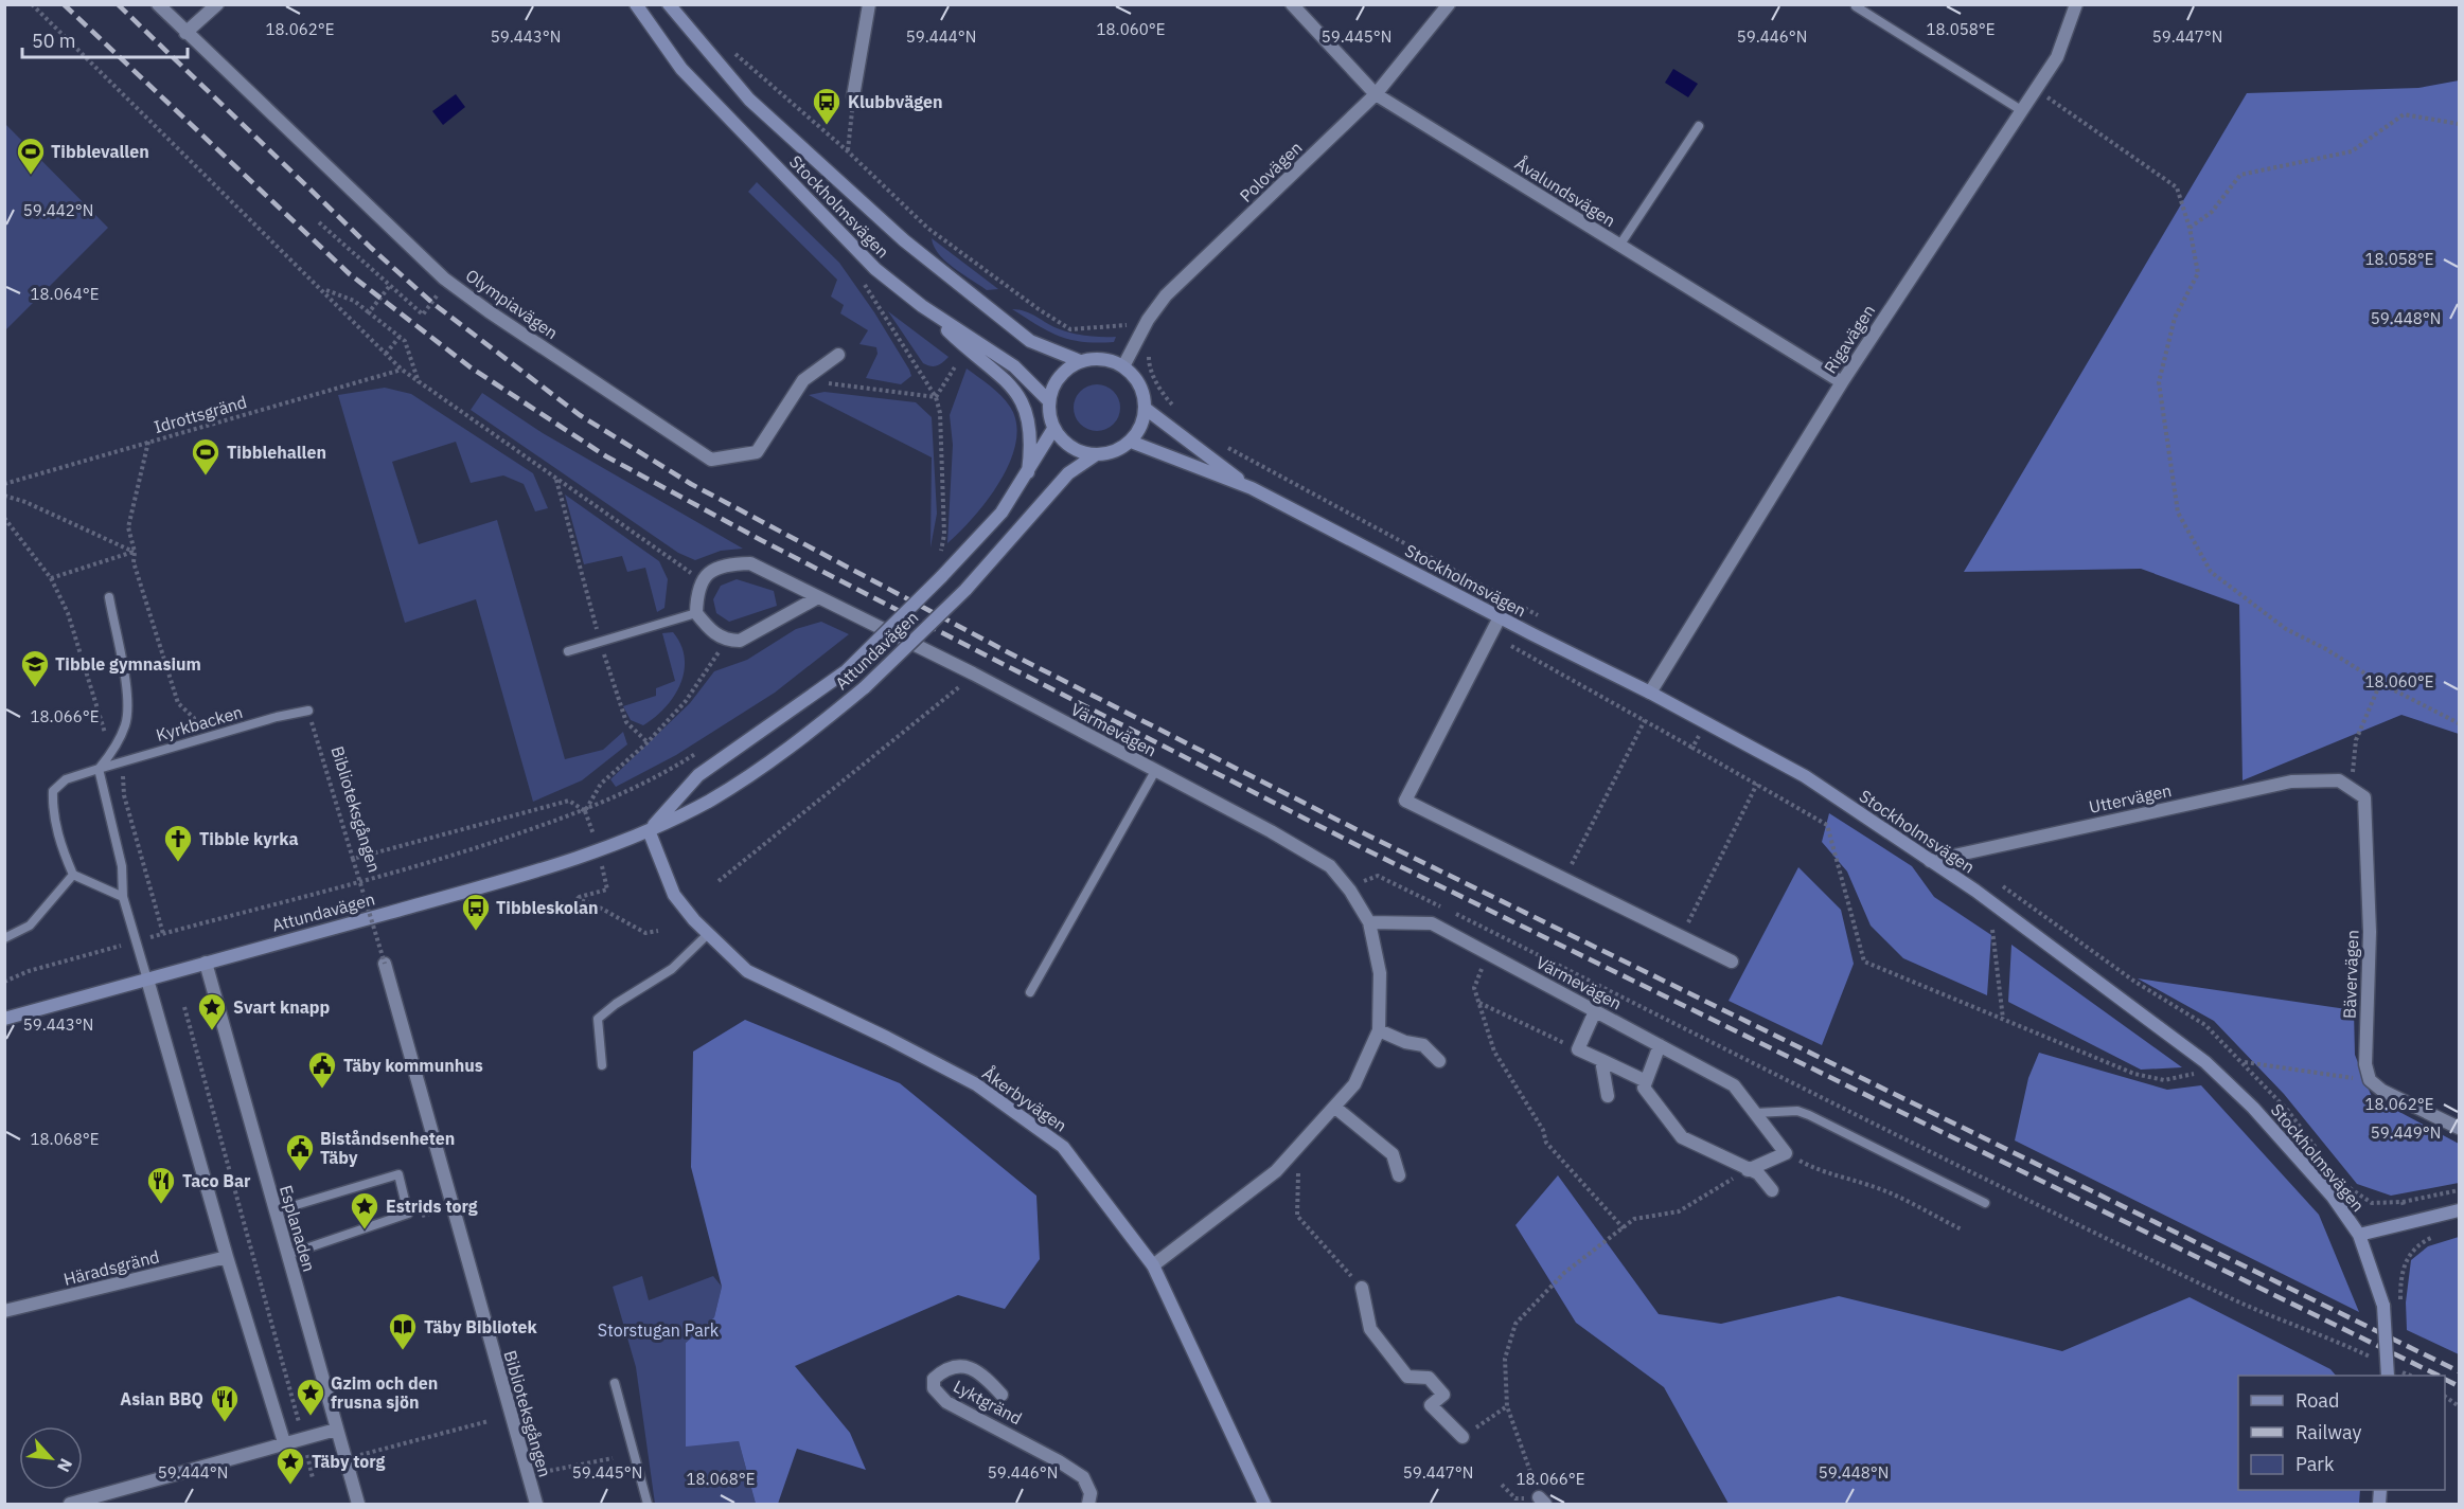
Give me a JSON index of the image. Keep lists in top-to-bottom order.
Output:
{
  "streets": {
    "main road": ["Stockholmsvägen", "Attundavägen", "Åkerbyvägen"],
    "street": [
      "Polovägen",
      "Åvalundsvägen",
      "Olympiavägen",
      "Rigavägen",
      "Värmevägen",
      "Uttervägen",
      "Biblioteksgången",
      "Bävervägen",
      "Esplanaden",
      "Häradsgränd",
      "Lyktgränd"
    ],
    "lane": ["Kyrkbacken"],
    "path": ["Idrottsgränd"]
  },
  "crossings": [
    ["Polovägen", "Åvalundsvägen"],
    ["Polovägen", "Stockholmsvägen"],
    ["Polovägen", "Attundavägen"],
    ["Åvalundsvägen", "Rigavägen"],
    ["Stockholmsvägen", "Rigavägen"],
    ["Stockholmsvägen", "Attundavägen"],
    ["Stockholmsvägen", "Uttervägen"],
    ["Attundavägen", "Åkerbyvägen"],
    ["Attundavägen", "Esplanaden"],
    ["Kyrkbacken", "Biblioteksgången"],
    ["Värmevägen", "Åkerbyvägen"],
    ["Uttervägen", "Bävervägen"]
  ],
  "parks": ["Storstugan Park"],
  "places": {
    "bus stop": ["Klubbvägen", "Tibbleskolan"],
    "sports": ["Tibblevallen", "Tibblehallen"],
    "school or university": ["Tibble gymnasium"],
    "church": ["Tibble kyrka"],
    "place": [
      "Svart knapp",
      "Estrids torg",
      "Gzim och den frusna sjön",
      "Täby torg"
    ],
    "public building": ["Täby kommunhus", "Biståndsenheten Täby"],
    "restaurant": ["Taco Bar", "Asian BBQ"],
    "library": ["Täby Bibliotek"]
  },
  "legend": ["Road", "Railway", "Park"],
  "scale_bar": "50 m",
  "north": "bottom right",
  "coordinates": [
    "18.062°E",
    "18.060°E",
    "18.058°E",
    "59.443°N",
    "59.444°N",
    "59.445°N",
    "59.446°N",
    "59.447°N",
    "59.442°N",
    "18.064°E",
    "59.448°N",
    "18.066°E",
    "59.449°N",
    "18.068°E"
  ]
}
